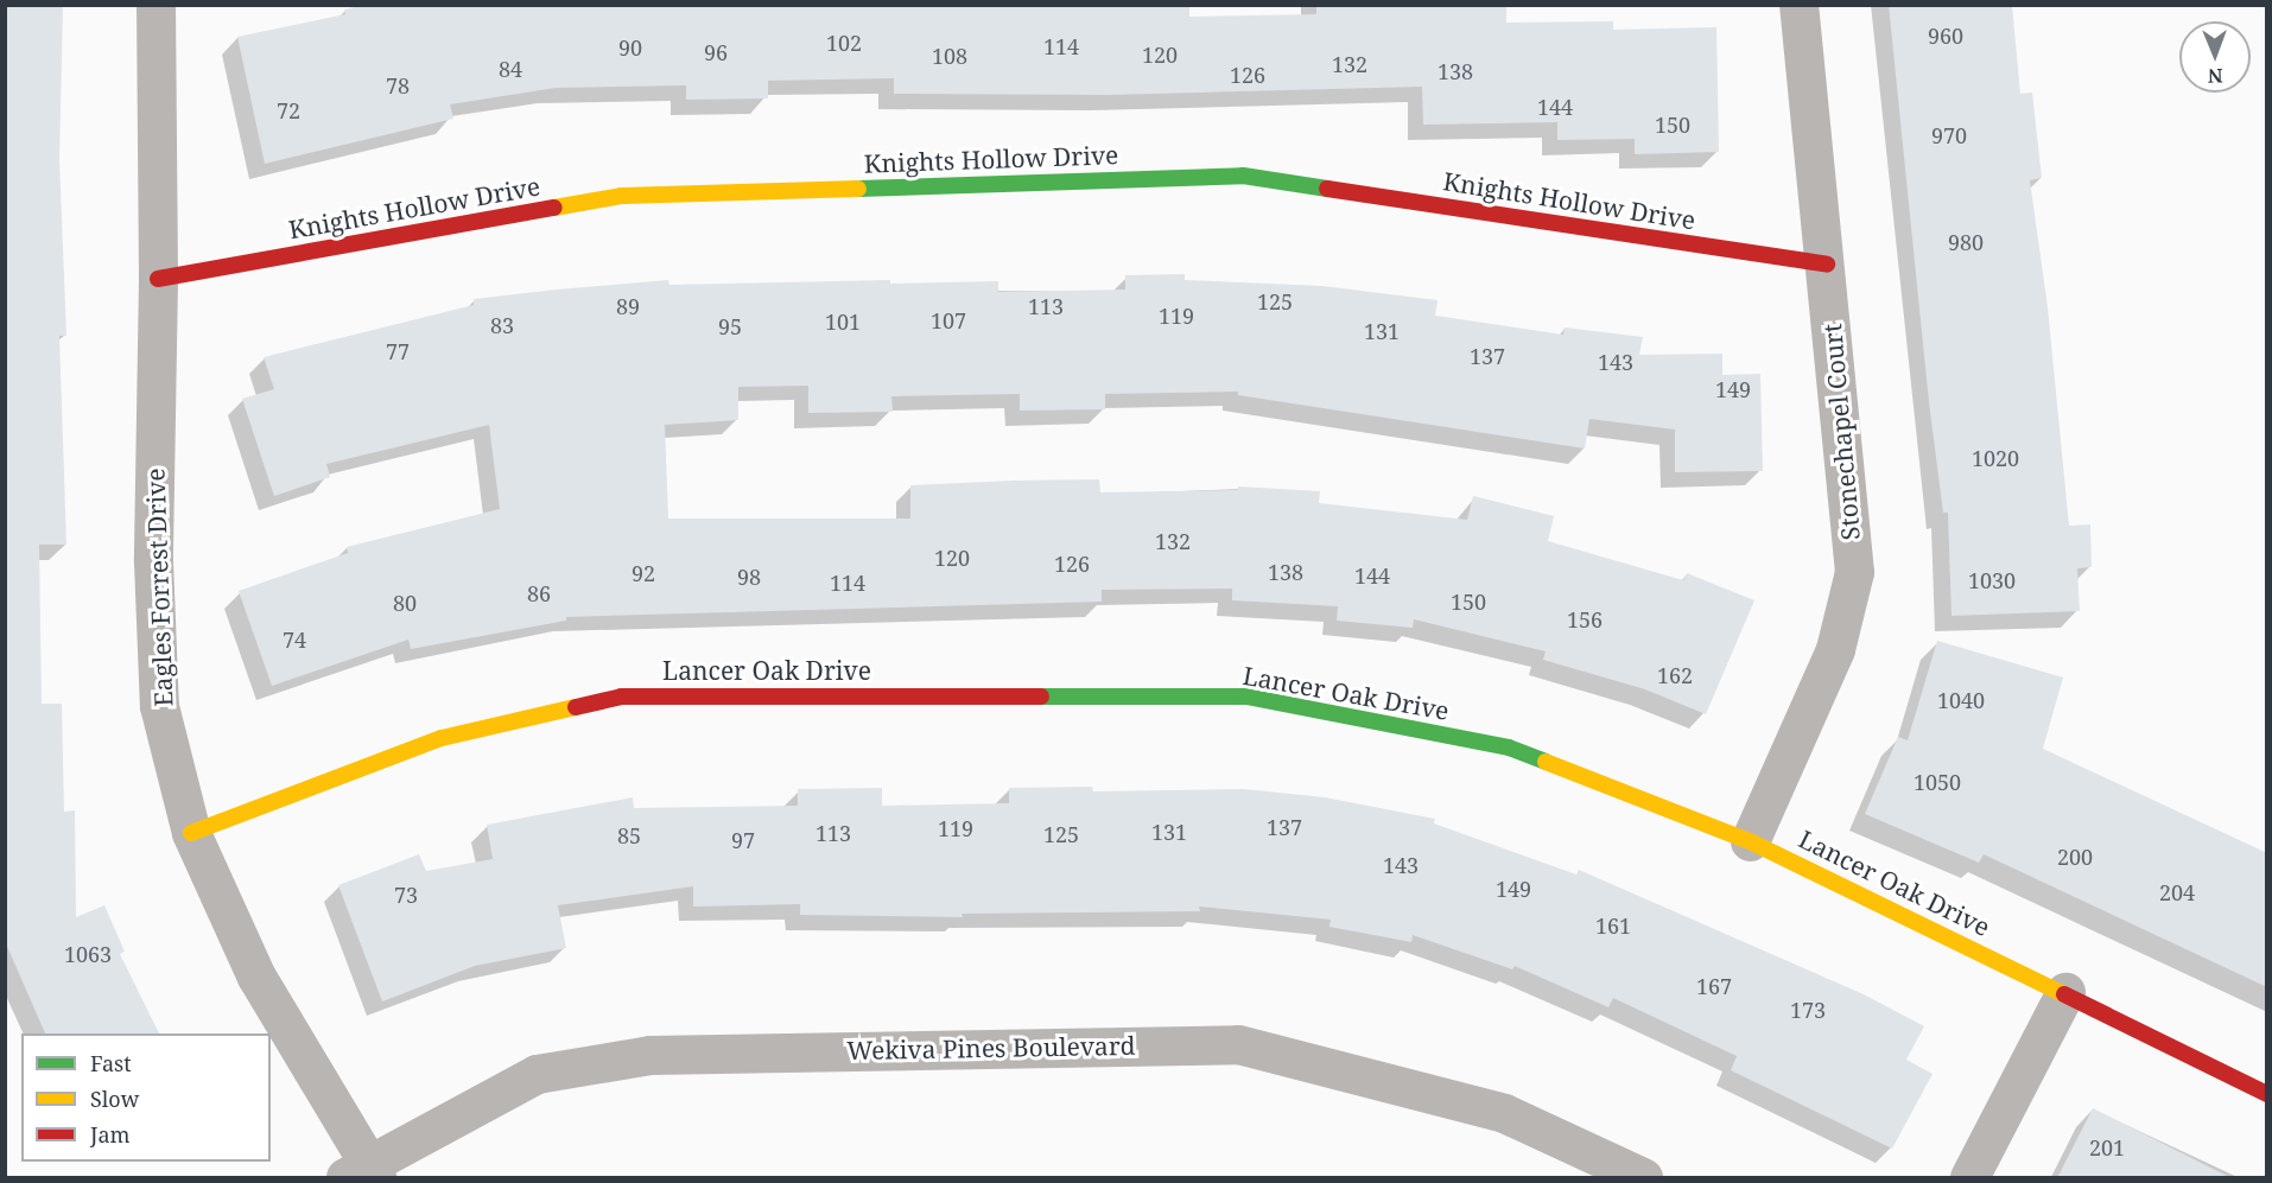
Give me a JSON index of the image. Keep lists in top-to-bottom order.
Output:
{
  "streets": {
    "street": [
      "Knights Hollow Drive",
      "Stonechapel Court",
      "Eagles Forrest Drive",
      "Lancer Oak Drive",
      "Wekiva Pines Boulevard"
    ]
  },
  "crossings": [
    ["Knights Hollow Drive", "Stonechapel Court"],
    ["Knights Hollow Drive", "Eagles Forrest Drive"],
    ["Stonechapel Court", "Lancer Oak Drive"],
    ["Eagles Forrest Drive", "Lancer Oak Drive"],
    ["Eagles Forrest Drive", "Wekiva Pines Boulevard"]
  ],
  "house_numbers": [
    "960",
    "102",
    "114",
    "90",
    "96",
    "120",
    "108",
    "132",
    "84",
    "138",
    "126",
    "78",
    "144",
    "72",
    "150",
    "970",
    "980",
    "125",
    "89",
    "113",
    "119",
    "107",
    "101",
    "83",
    "95",
    "131",
    "77",
    "137",
    "143",
    "149",
    "1020",
    "132",
    "120",
    "126",
    "138",
    "92",
    "144",
    "98",
    "1030",
    "114",
    "86",
    "150",
    "80",
    "156",
    "74",
    "162",
    "1040",
    "1050",
    "137",
    "119",
    "131",
    "113",
    "125",
    "85",
    "97",
    "200",
    "143",
    "149",
    "204",
    "73",
    "161",
    "1063",
    "167",
    "173",
    "201"
  ],
  "legend": ["Fast", "Slow", "Jam"],
  "north": "bottom"
}
